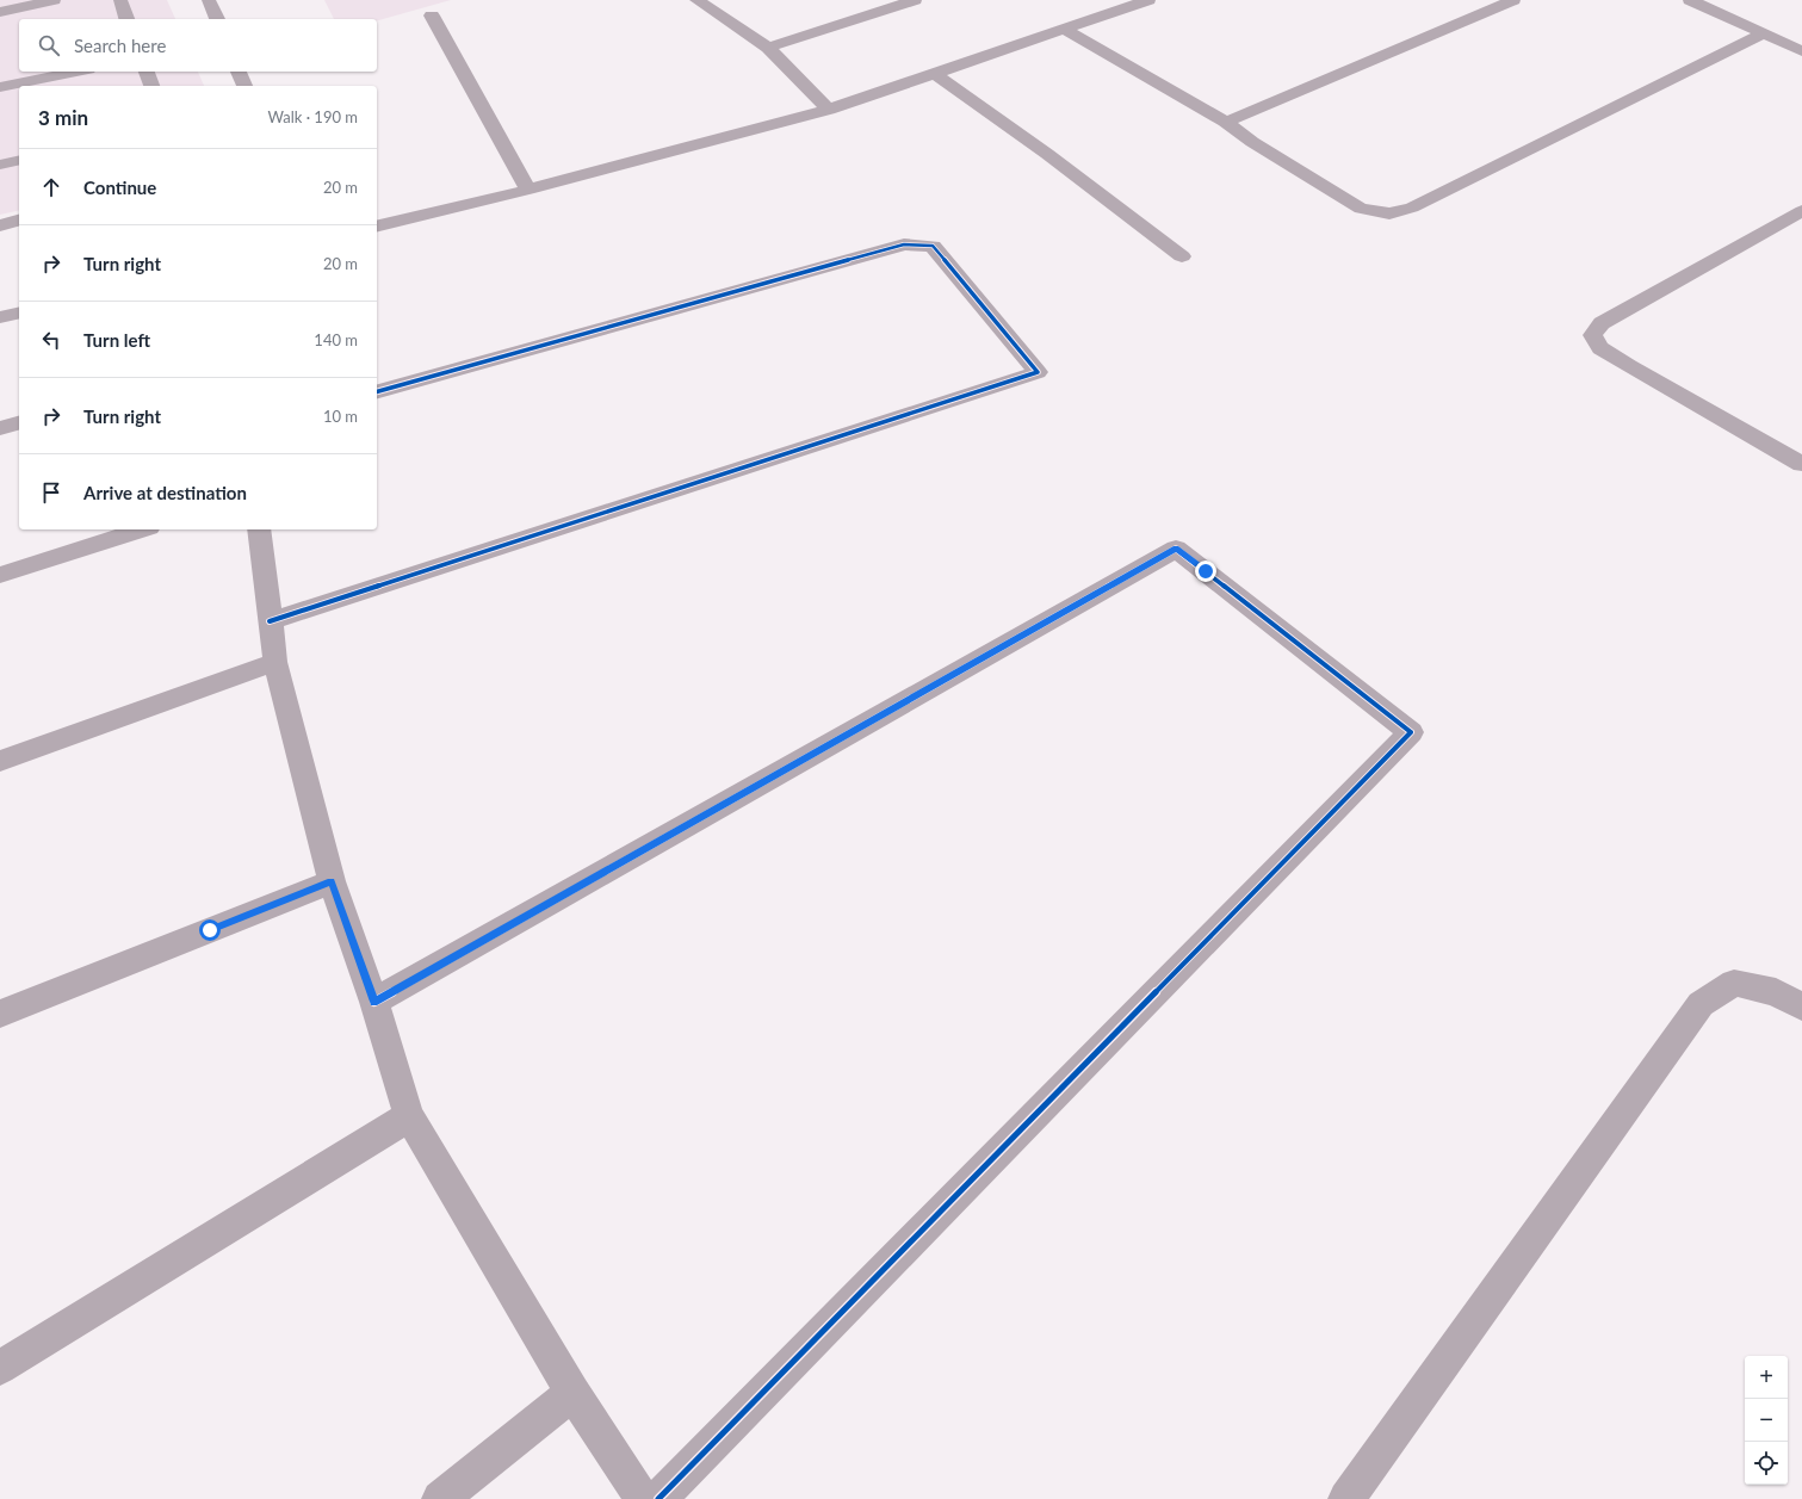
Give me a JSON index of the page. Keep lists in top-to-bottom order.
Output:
{
  "page": {
    "search": "Search here",
    "heading": ["3 min", "Walk · 190 m"],
    "list": [
      ["Continue", "20 m"],
      ["Turn right", "20 m"],
      ["Turn left", "140 m"],
      ["Turn right", "10 m"],
      "Arrive at destination"
    ],
    "map_buttons": ["+", "−"]
  }
}
